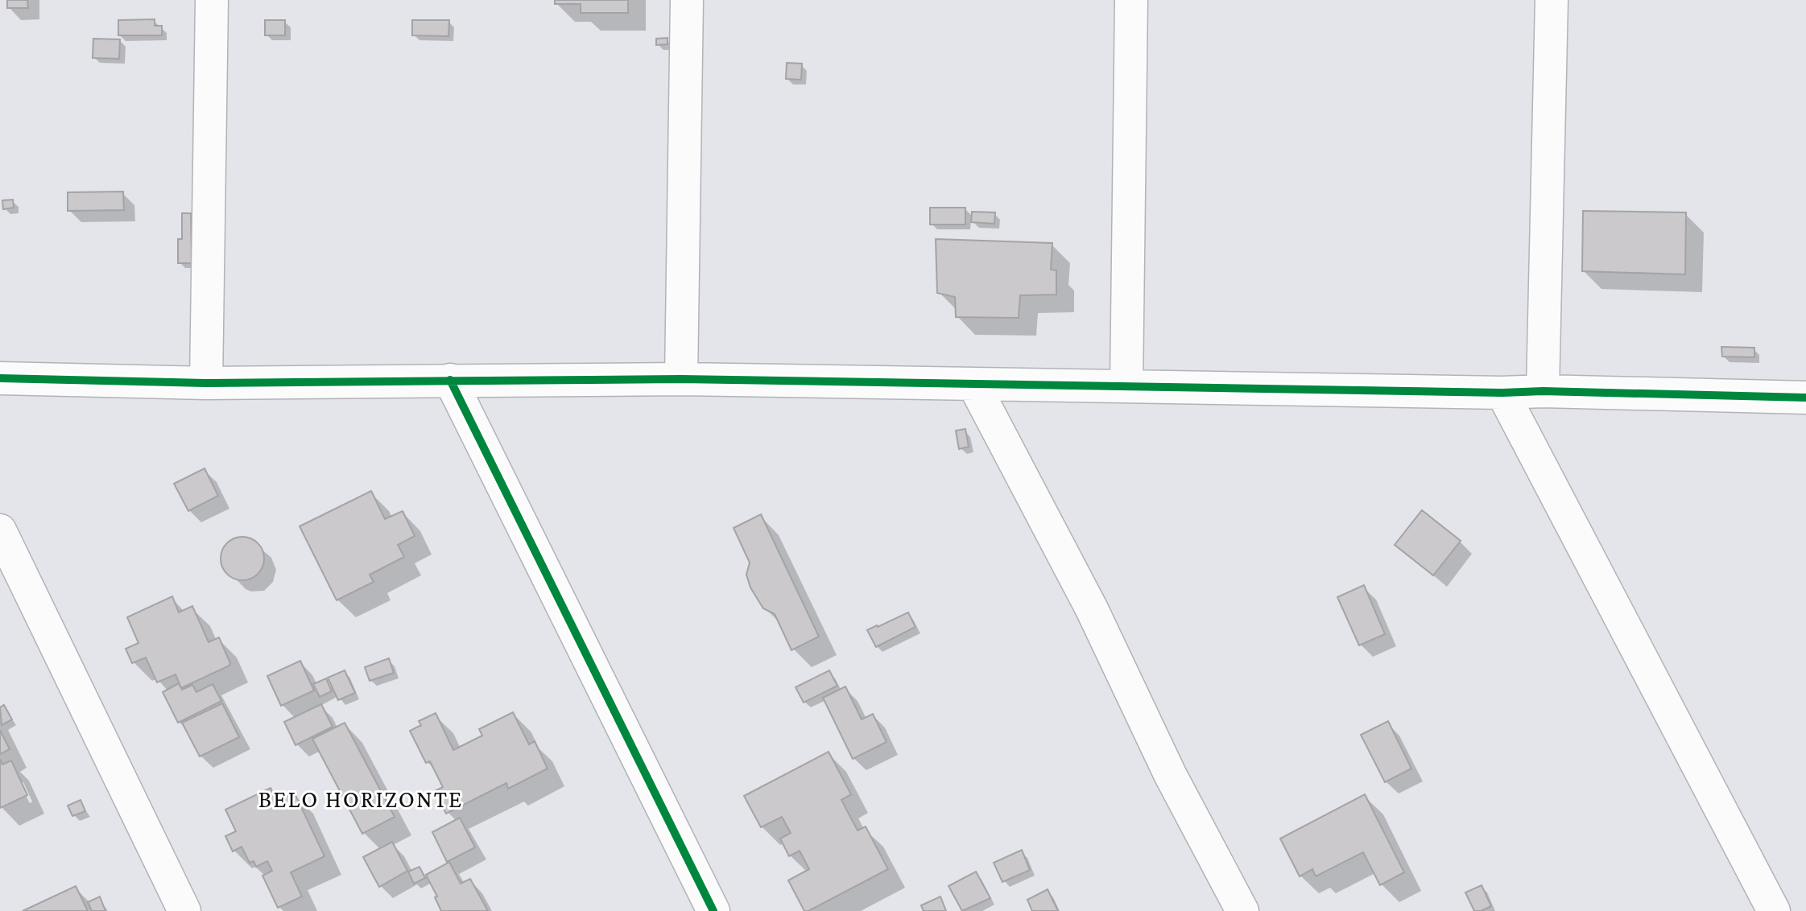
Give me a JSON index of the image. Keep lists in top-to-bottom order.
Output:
{
  "districts": ["BELO HORIZONTE"]
}
